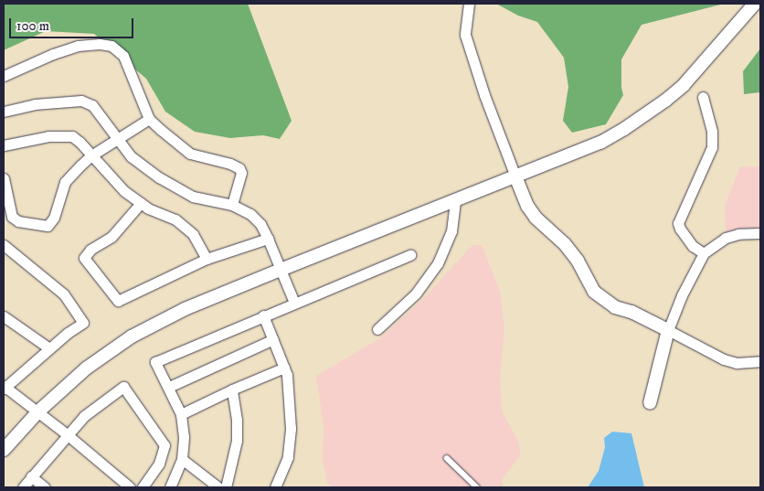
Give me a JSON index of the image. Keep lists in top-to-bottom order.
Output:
{
  "scale_bar": "100 m"
}
